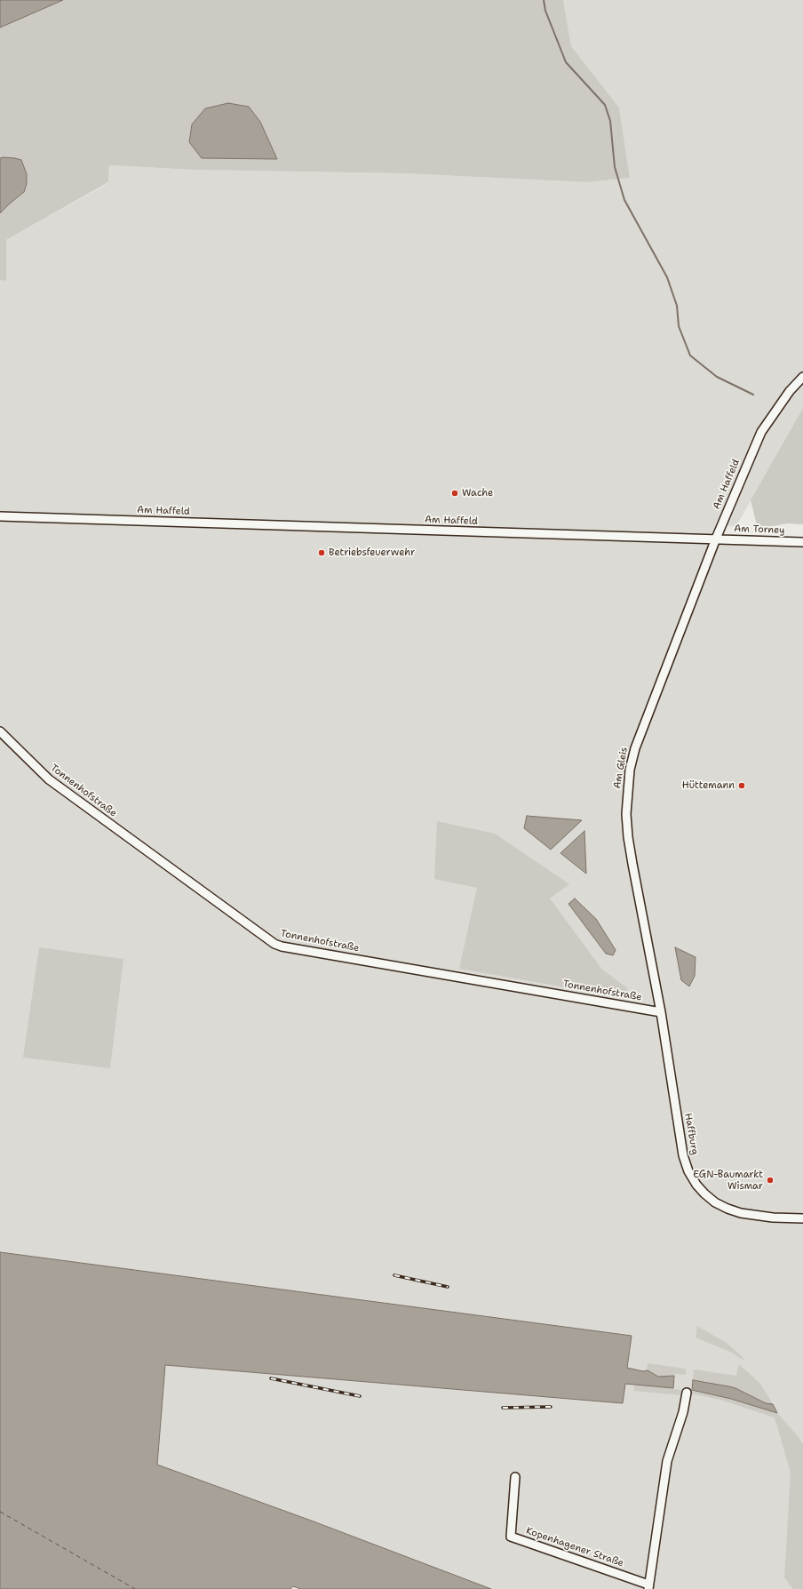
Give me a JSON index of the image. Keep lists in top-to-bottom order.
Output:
{
  "streets": {
    "street": [
      "Am Haffeld",
      "Am Torney",
      "Am Gleis",
      "Tonnenhofstraße",
      "Haffburg",
      "Kopenhagener Straße"
    ]
  },
  "crossings": [
    ["Am Haffeld", "Am Torney"],
    ["Am Haffeld", "Am Gleis"],
    ["Am Torney", "Am Gleis"],
    ["Am Gleis", "Tonnenhofstraße"],
    ["Am Gleis", "Haffburg"],
    ["Tonnenhofstraße", "Haffburg"]
  ],
  "places": [
    "Wache",
    "Betriebsfeuerwehr",
    "Hüttemann",
    "EGN-Baumarkt Wismar"
  ]
}
